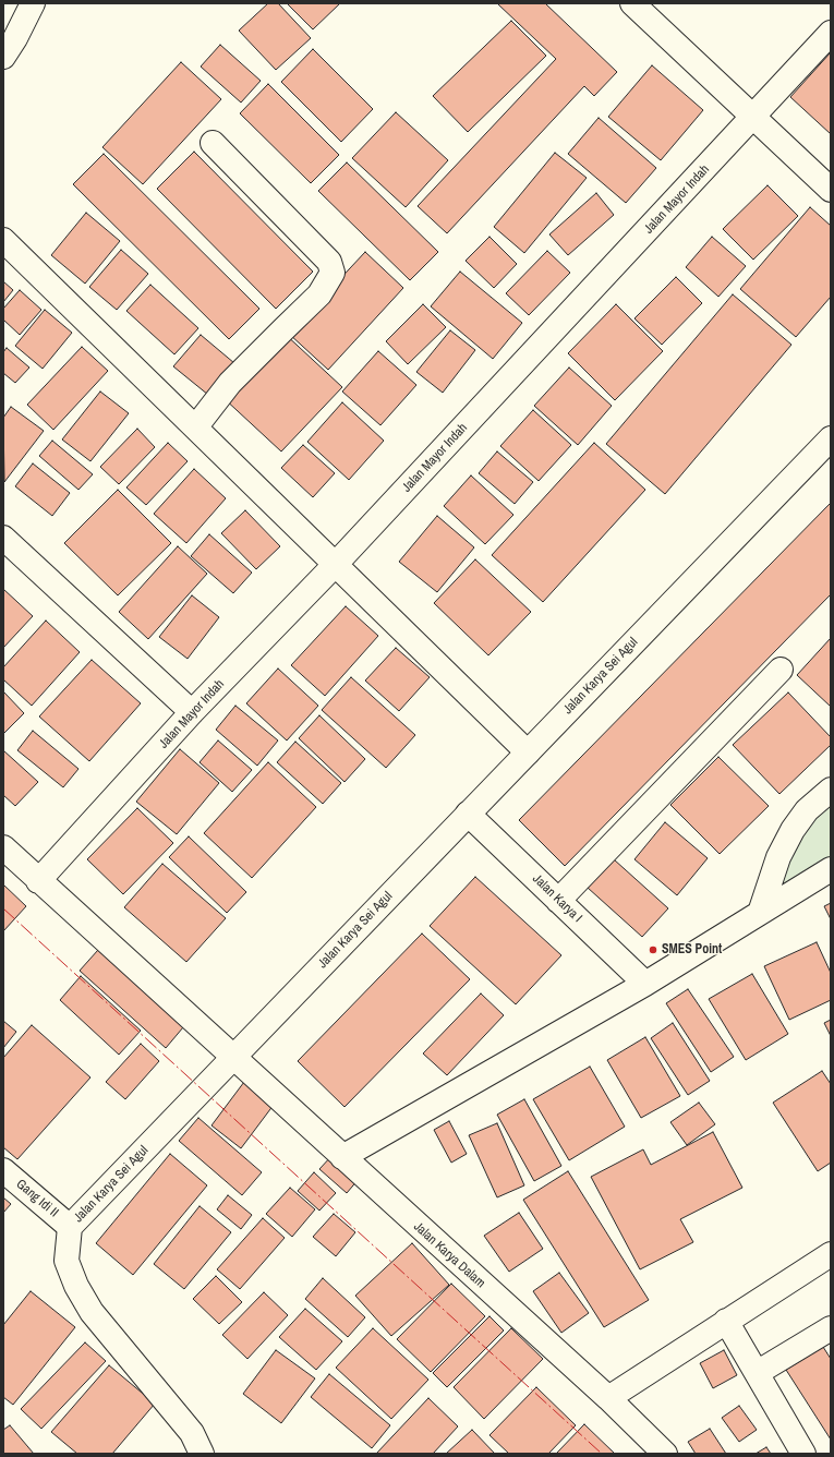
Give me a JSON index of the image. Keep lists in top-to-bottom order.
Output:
{
  "streets": {
    "street": [
      "Jalan Mayor Indah",
      "Jalan Karya Sei Agul",
      "Jalan Karya I",
      "Gang Idi II",
      "Jalan Karya Dalam"
    ]
  },
  "crossings": [
    ["Jalan Mayor Indah", "Jalan Karya Dalam"],
    ["Jalan Karya Sei Agul", "Jalan Karya I"],
    ["Jalan Karya Sei Agul", "Gang Idi II"],
    ["Jalan Karya Sei Agul", "Jalan Karya Dalam"]
  ],
  "places": ["SMES Point"]
}
